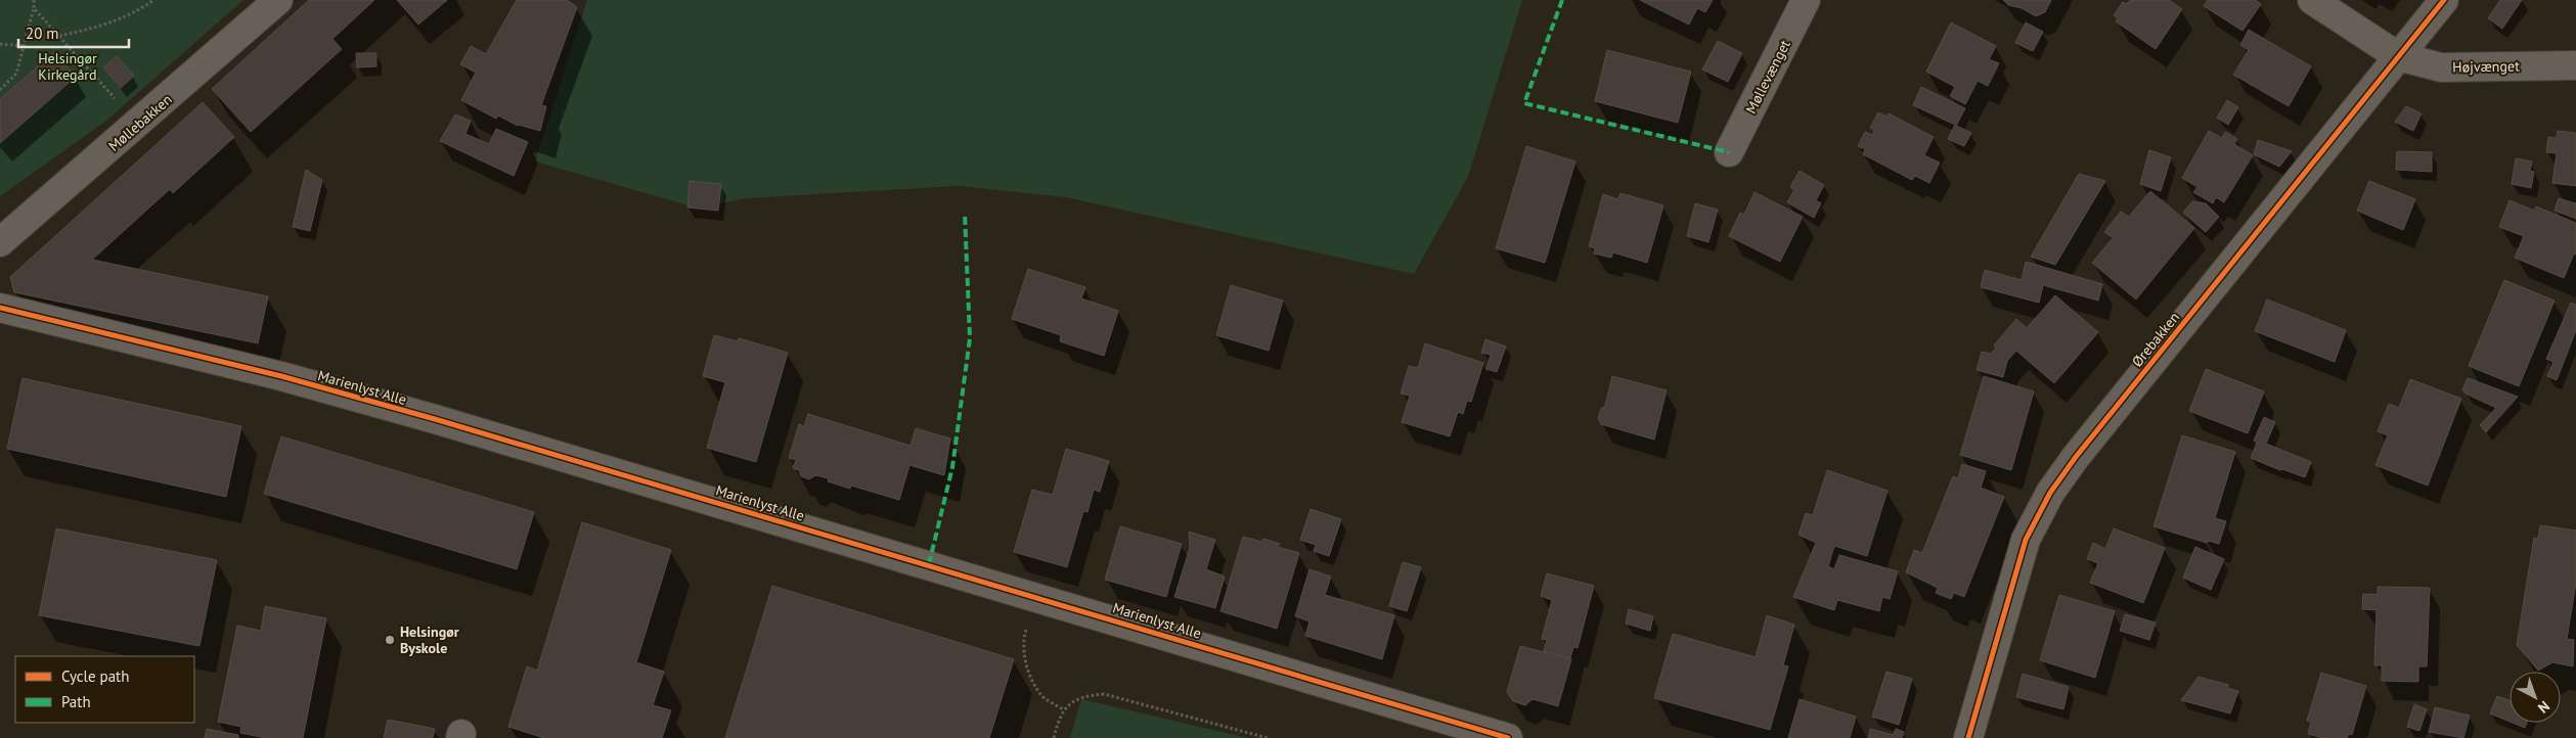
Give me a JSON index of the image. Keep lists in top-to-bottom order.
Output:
{
  "streets": {
    "street": [
      "Højvænget",
      "Møllevænget",
      "Møllebakken",
      "Ørebakken",
      "Marienlyst Alle"
    ]
  },
  "crossings": [
    ["Højvænget", "Ørebakken"]
  ],
  "parks": ["Helsingør Kirkegård"],
  "places": ["Helsingør Byskole"],
  "legend": ["Cycle path", "Path"],
  "scale_bar": "20 m",
  "north": "bottom right"
}
